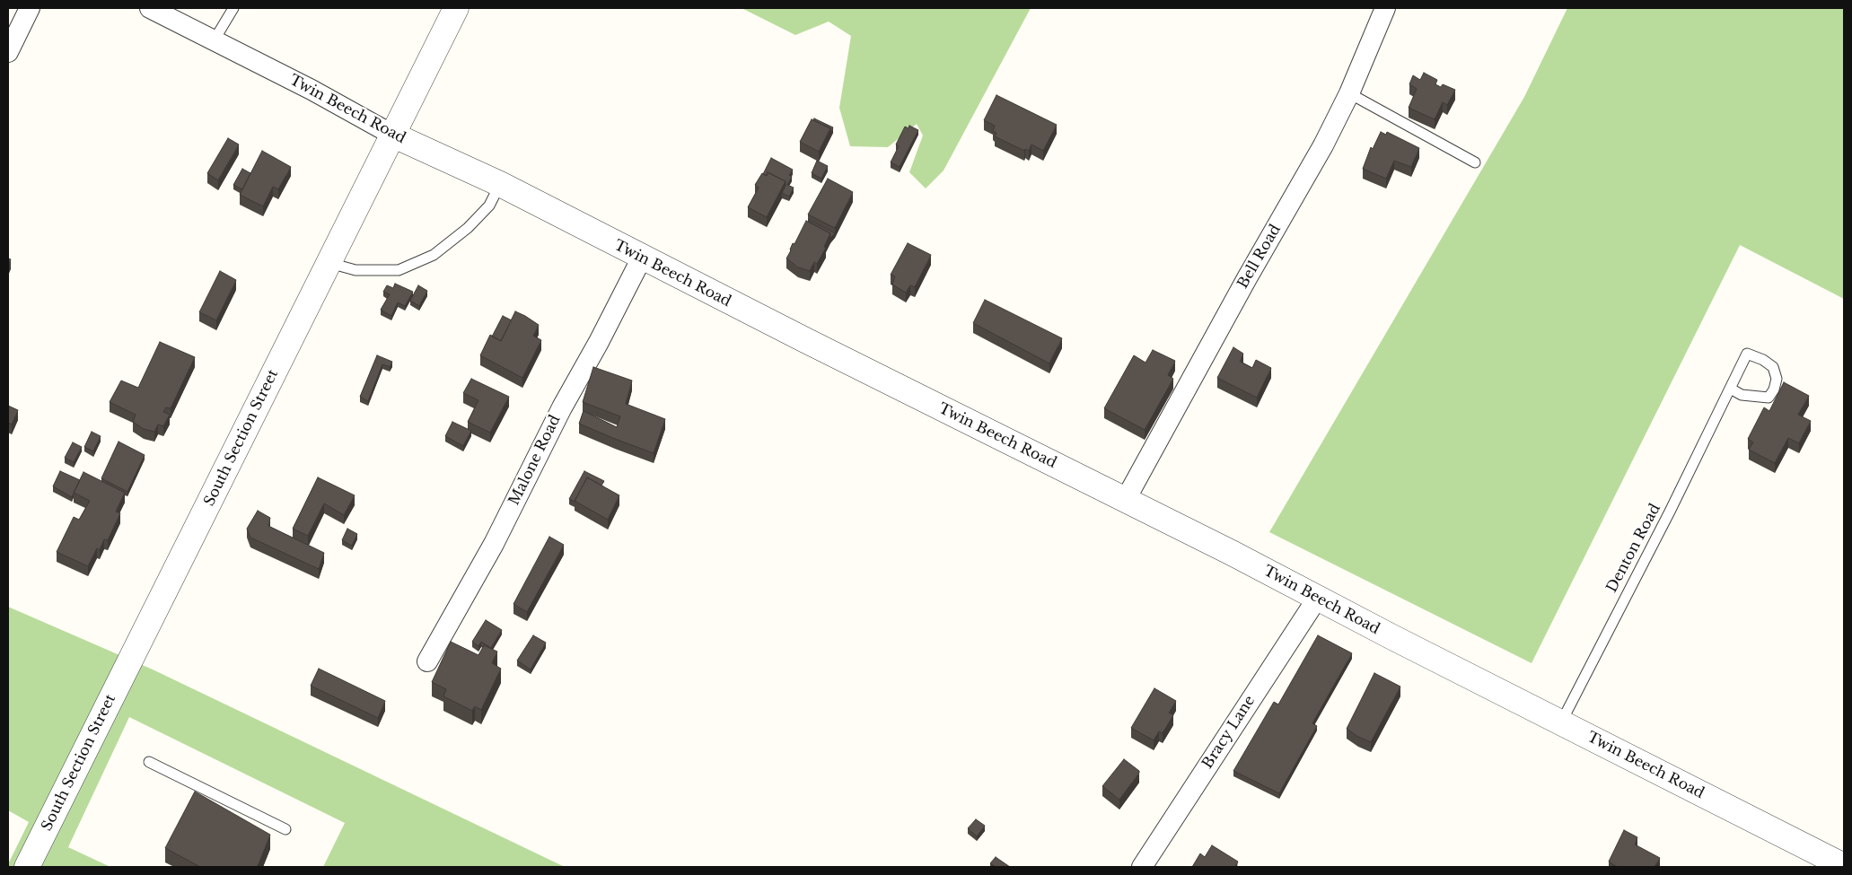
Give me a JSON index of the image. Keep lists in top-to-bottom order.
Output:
{
  "streets": {
    "street": [
      "Twin Beech Road",
      "Bell Road",
      "South Section Street",
      "Malone Road",
      "Bracy Lane"
    ],
    "lane": ["Denton Road"]
  },
  "crossings": [
    ["Twin Beech Road", "Bell Road"],
    ["Twin Beech Road", "South Section Street"],
    ["Twin Beech Road", "Malone Road"],
    ["Twin Beech Road", "Denton Road"],
    ["Twin Beech Road", "Bracy Lane"]
  ]
}
